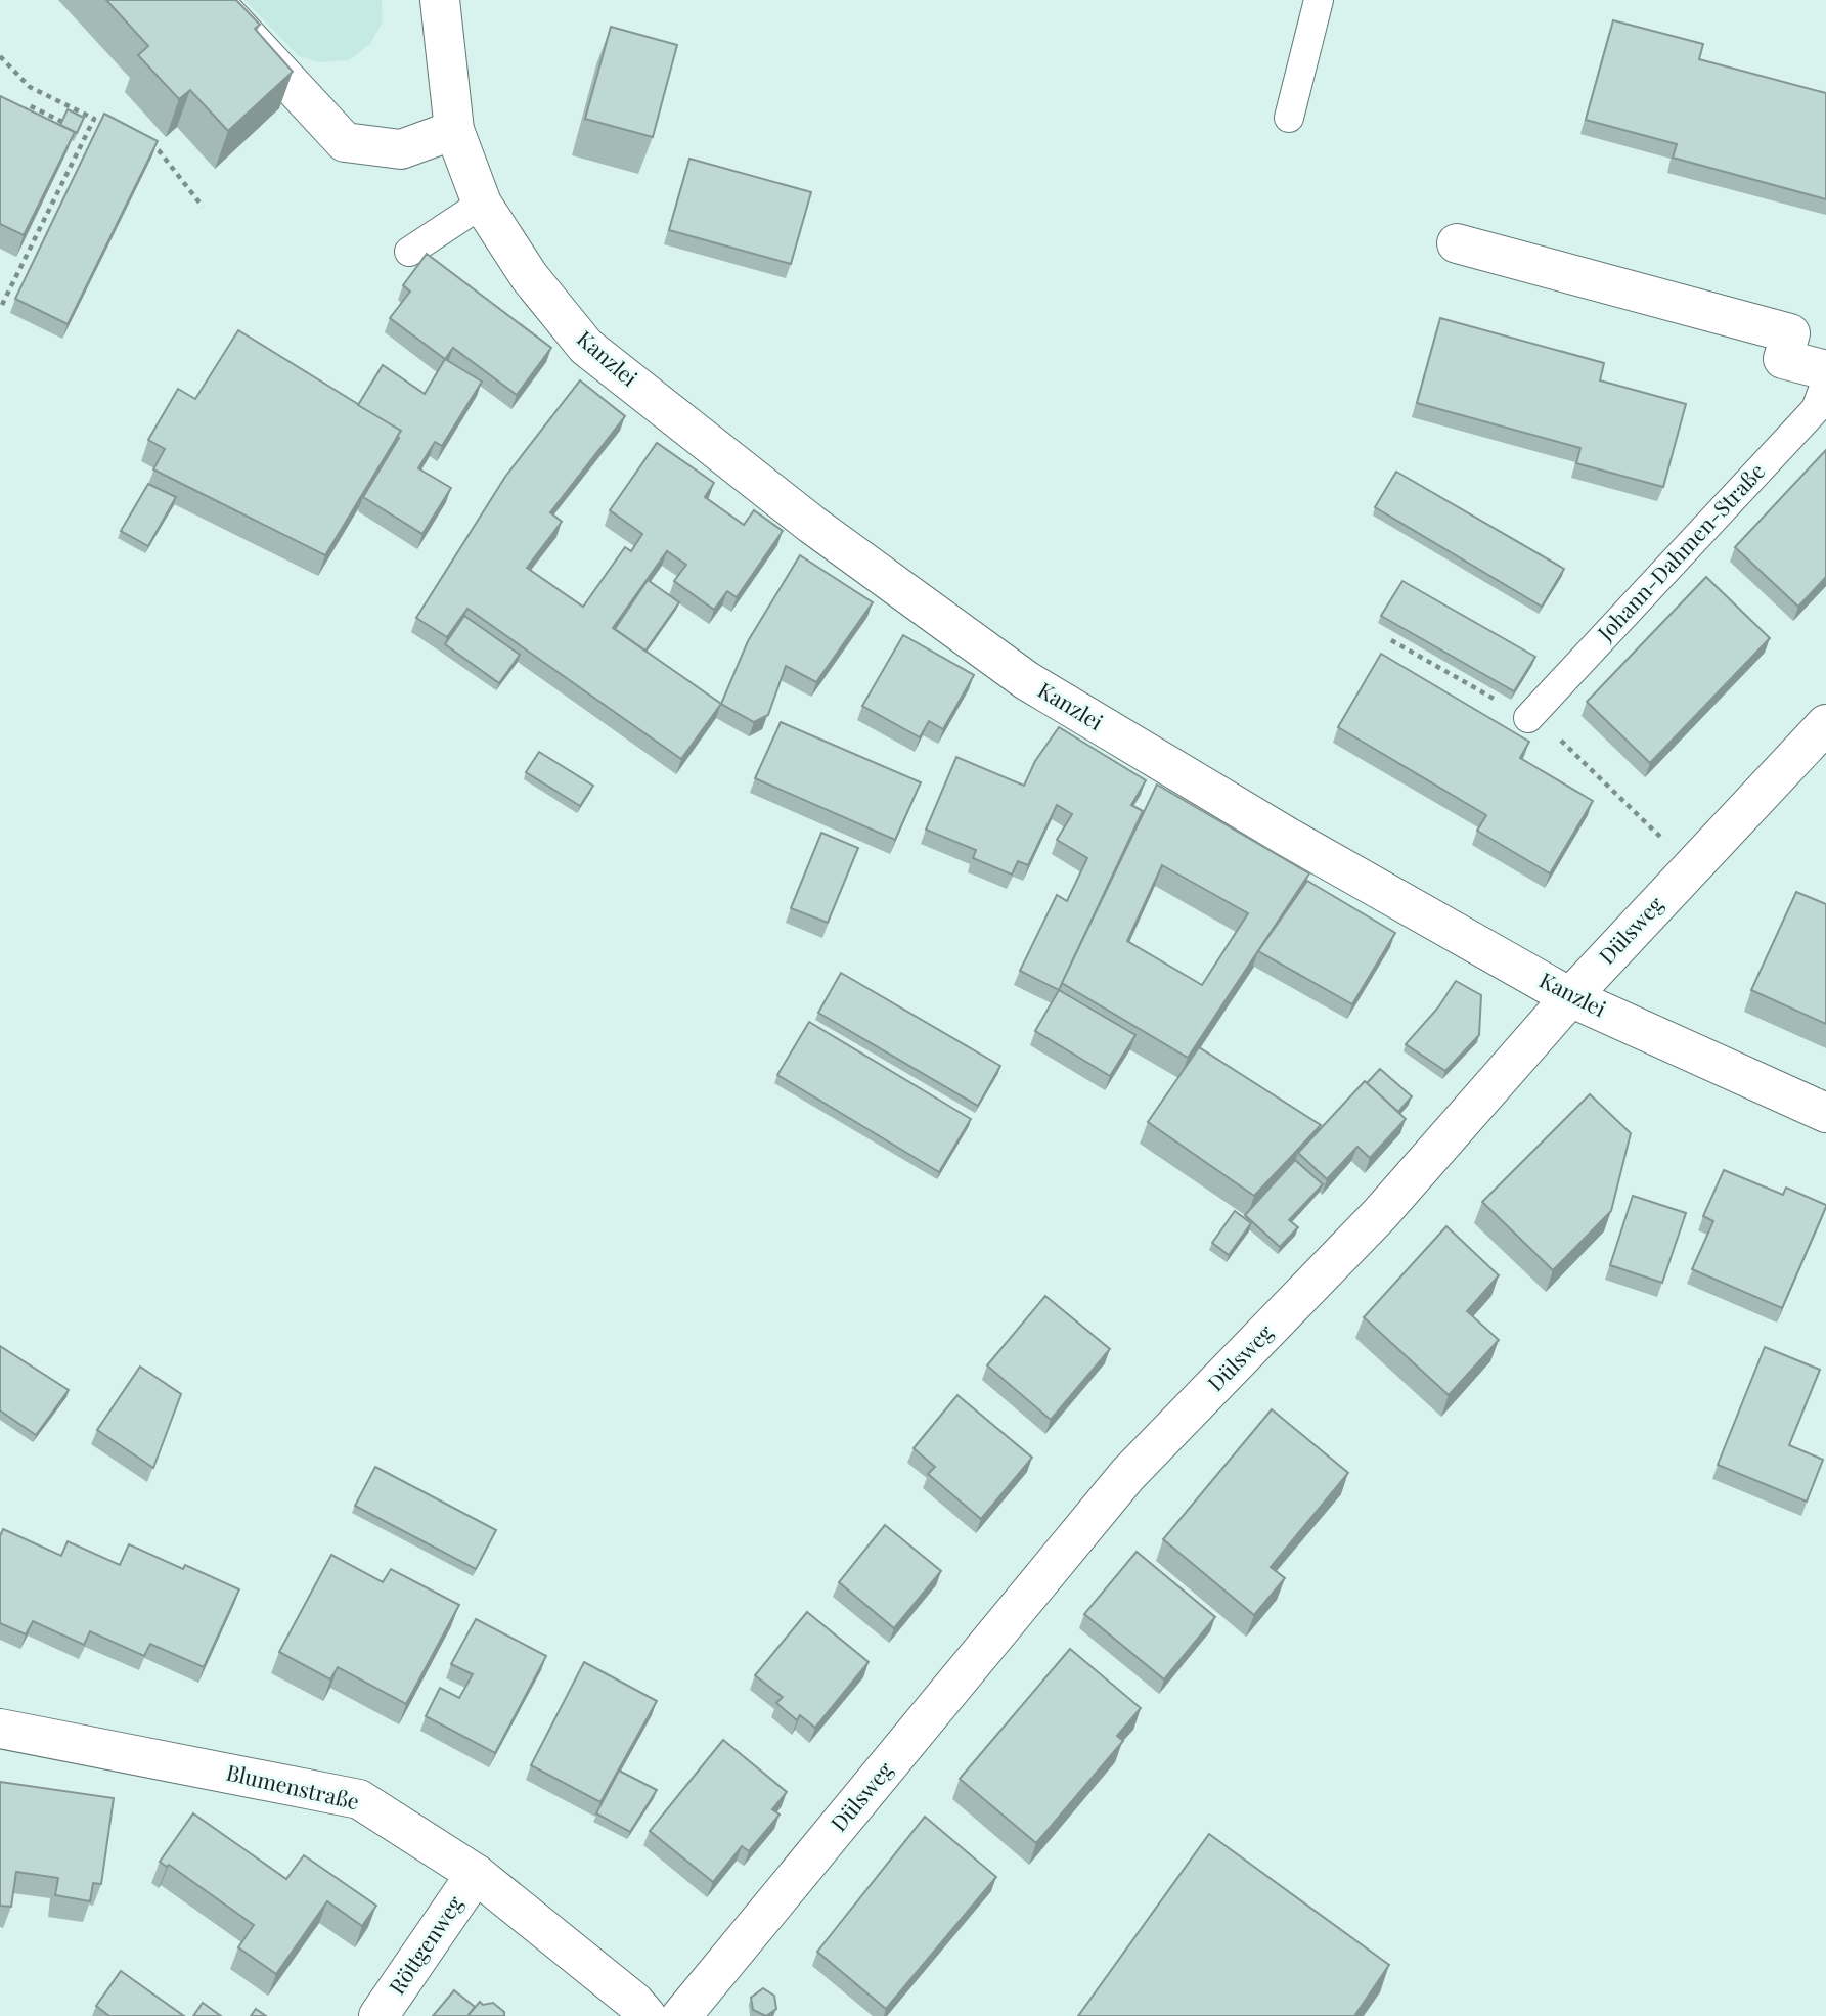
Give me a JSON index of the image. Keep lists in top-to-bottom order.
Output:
{
  "streets": {
    "street": [
      "Kanzlei",
      "Dülsweg",
      "Blumenstraße",
      "Röttgenweg"
    ],
    "lane": ["Johann-Dahmen-Straße"]
  },
  "crossings": [
    ["Kanzlei", "Dülsweg"],
    ["Blumenstraße", "Röttgenweg"]
  ]
}
